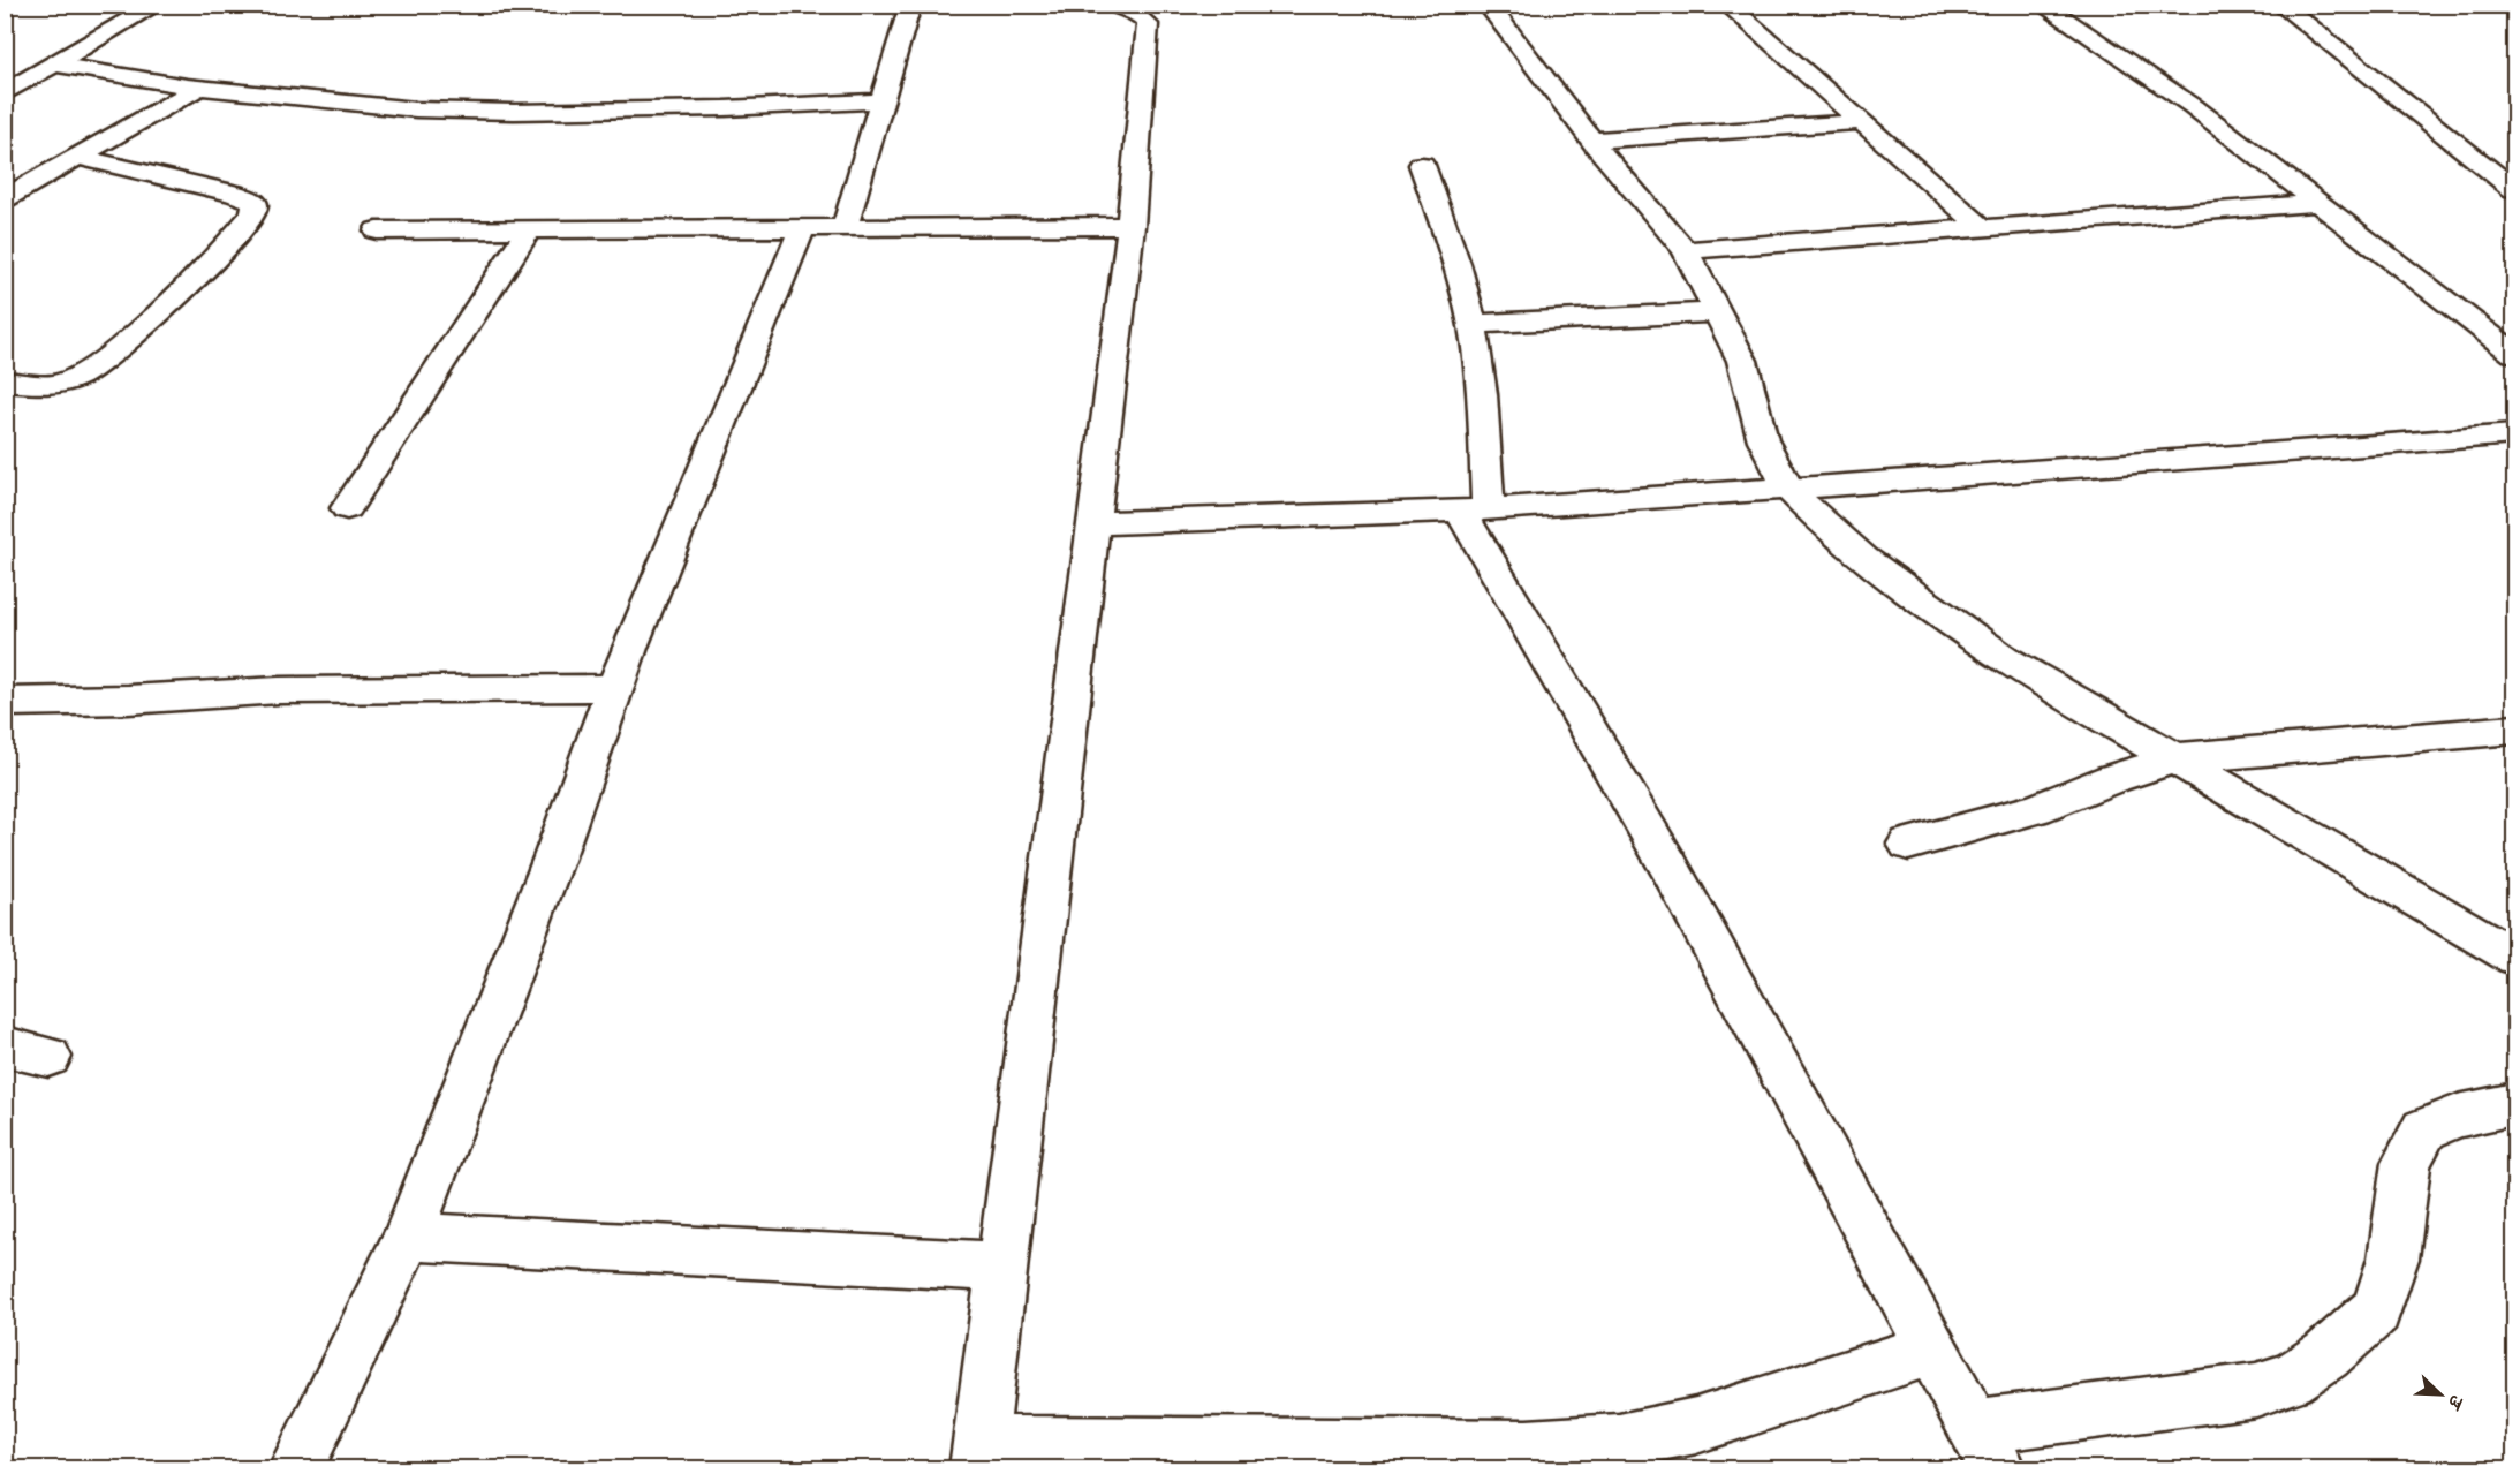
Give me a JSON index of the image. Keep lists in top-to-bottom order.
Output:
{
  "north": "bottom right"
}
